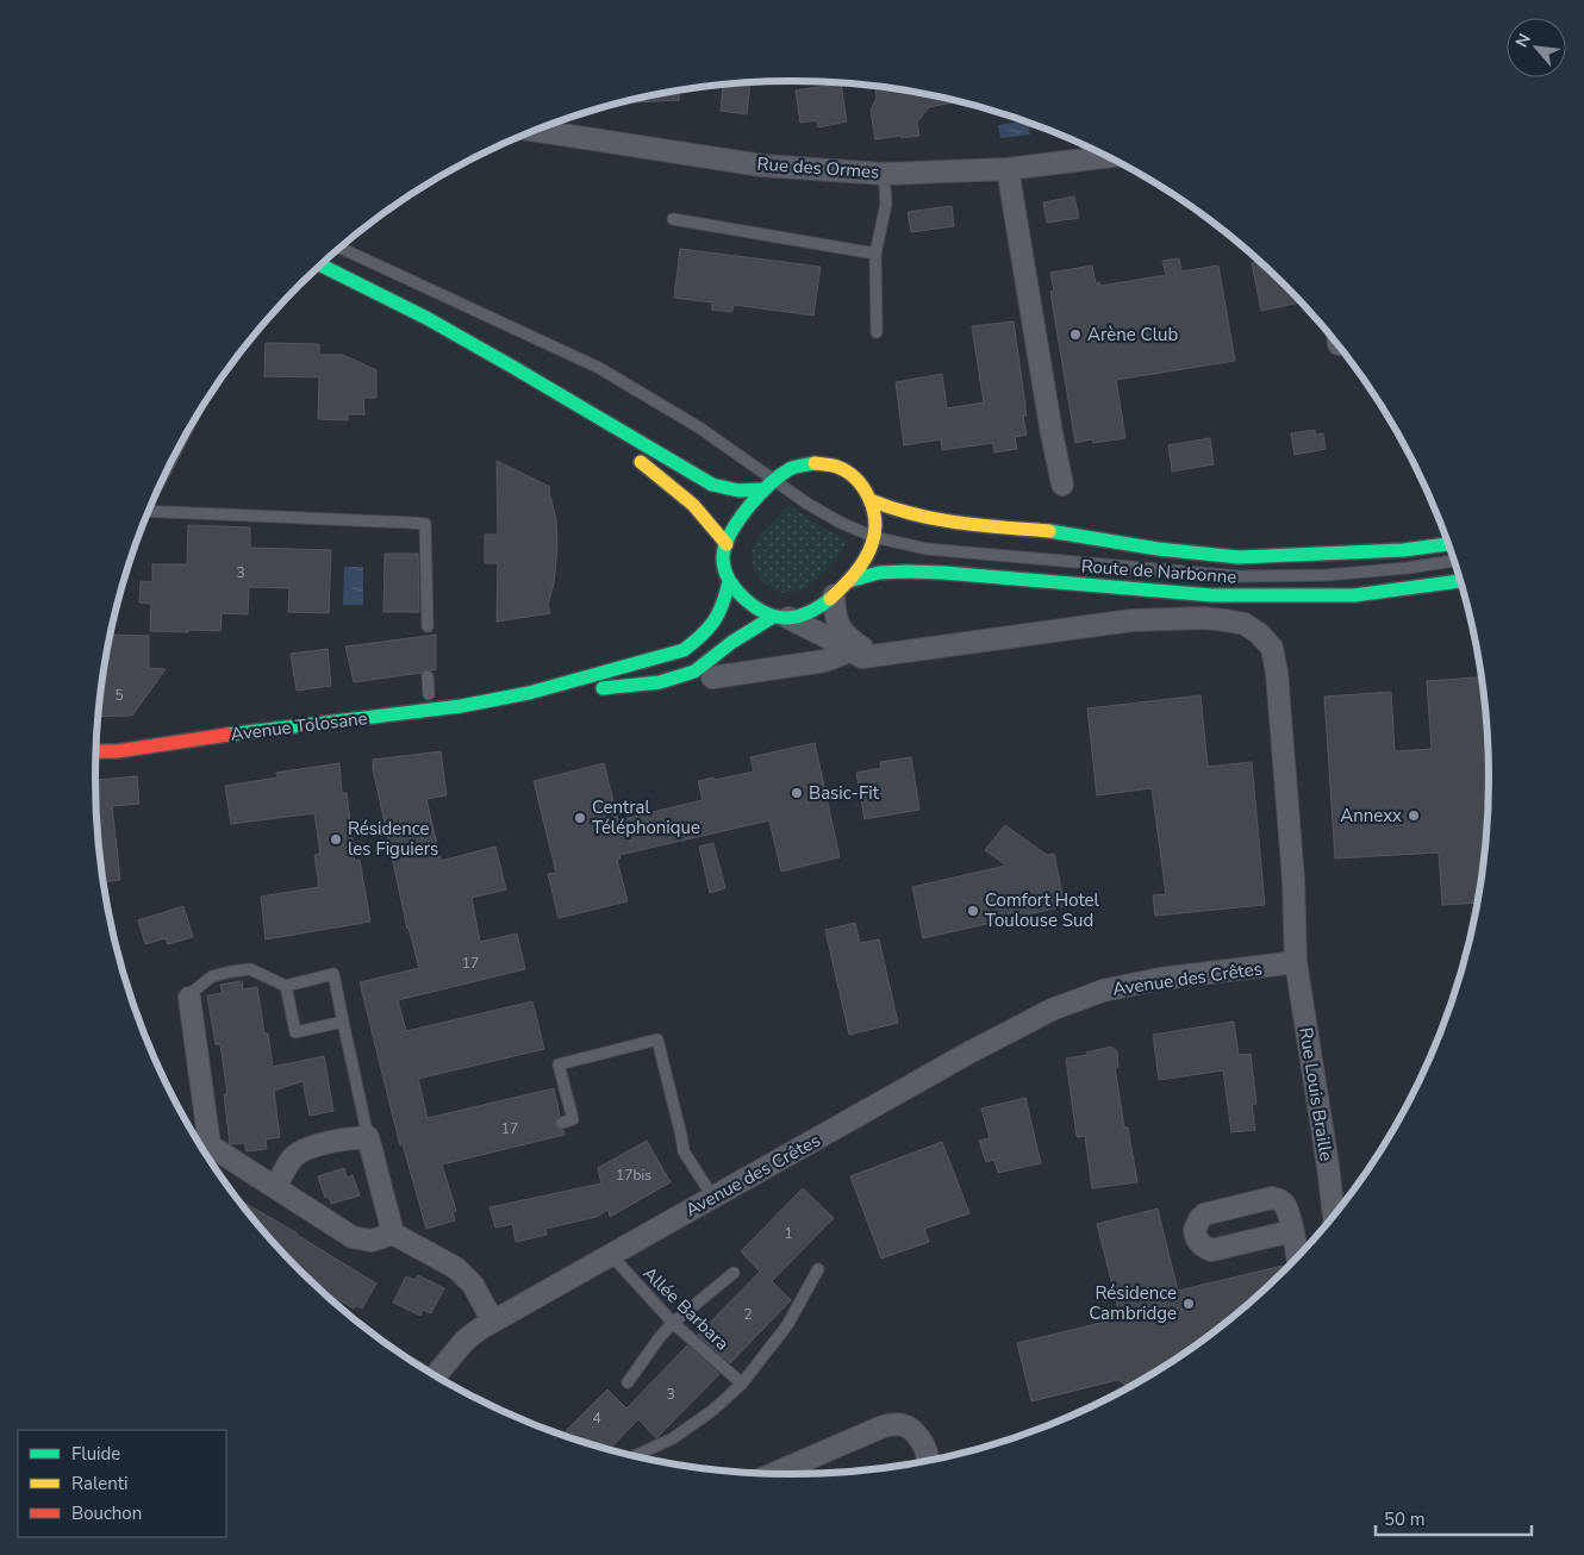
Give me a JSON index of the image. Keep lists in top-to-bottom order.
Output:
{
  "streets": {
    "main road": ["Route de Narbonne", "Avenue Tolosane"],
    "street": ["Rue des Ormes", "Avenue des Crêtes", "Rue Louis Braille"],
    "lane": ["Allée Barbara"]
  },
  "crossings": [
    ["Route de Narbonne", "Avenue Tolosane"],
    ["Avenue des Crêtes", "Rue Louis Braille"],
    ["Avenue des Crêtes", "Allée Barbara"]
  ],
  "places": [
    "Arène Club",
    "Basic-Fit",
    "Annexx",
    "Central Téléphonique",
    "Résidence les Figuiers",
    "Comfort Hotel Toulouse Sud",
    "Résidence Cambridge"
  ],
  "house_numbers": [
    "3",
    "5",
    "17",
    "17",
    "17bis",
    "1",
    "2",
    "3",
    "4"
  ],
  "legend": ["Fluide", "Ralenti", "Bouchon"],
  "scale_bar": "50 m",
  "north": "top left"
}
